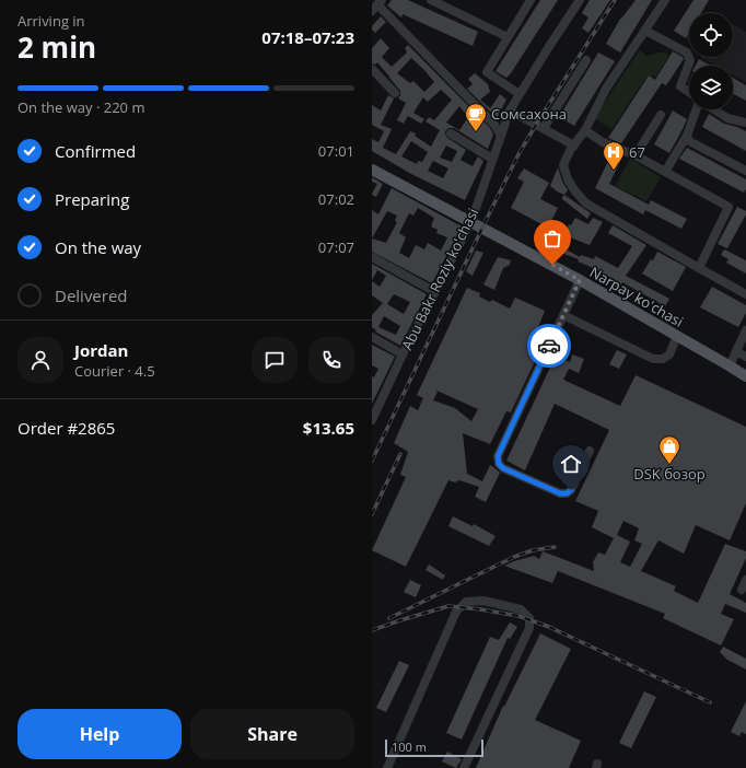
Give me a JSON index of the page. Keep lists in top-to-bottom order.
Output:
{
  "streets": {
    "main road": ["Narpay ko'chasi"],
    "street": ["Abu Bakr Roziy ko'chasi"]
  },
  "crossings": [
    ["Abu Bakr Roziy ko'chasi", "Narpay ko'chasi"]
  ],
  "places": {
    "cafe": ["Сомсахона"],
    "hospital": ["67"],
    "shop": ["DSK бозор"]
  },
  "scale_bar": "100 m",
  "page": {
    "heading": ["2 min", "Arriving in", "07:18–07:23"],
    "panel": [
      "Jordan",
      "Courier · 4.5",
      "Order #2865",
      "$13.65"
    ],
    "bar": "On the way · 220 m",
    "list": [
      ["Confirmed", "07:01"],
      ["Preparing", "07:02"],
      ["On the way", "07:07"],
      "Delivered"
    ],
    "buttons": ["Help", "Share"],
    "scale": "100 m"
  }
}
